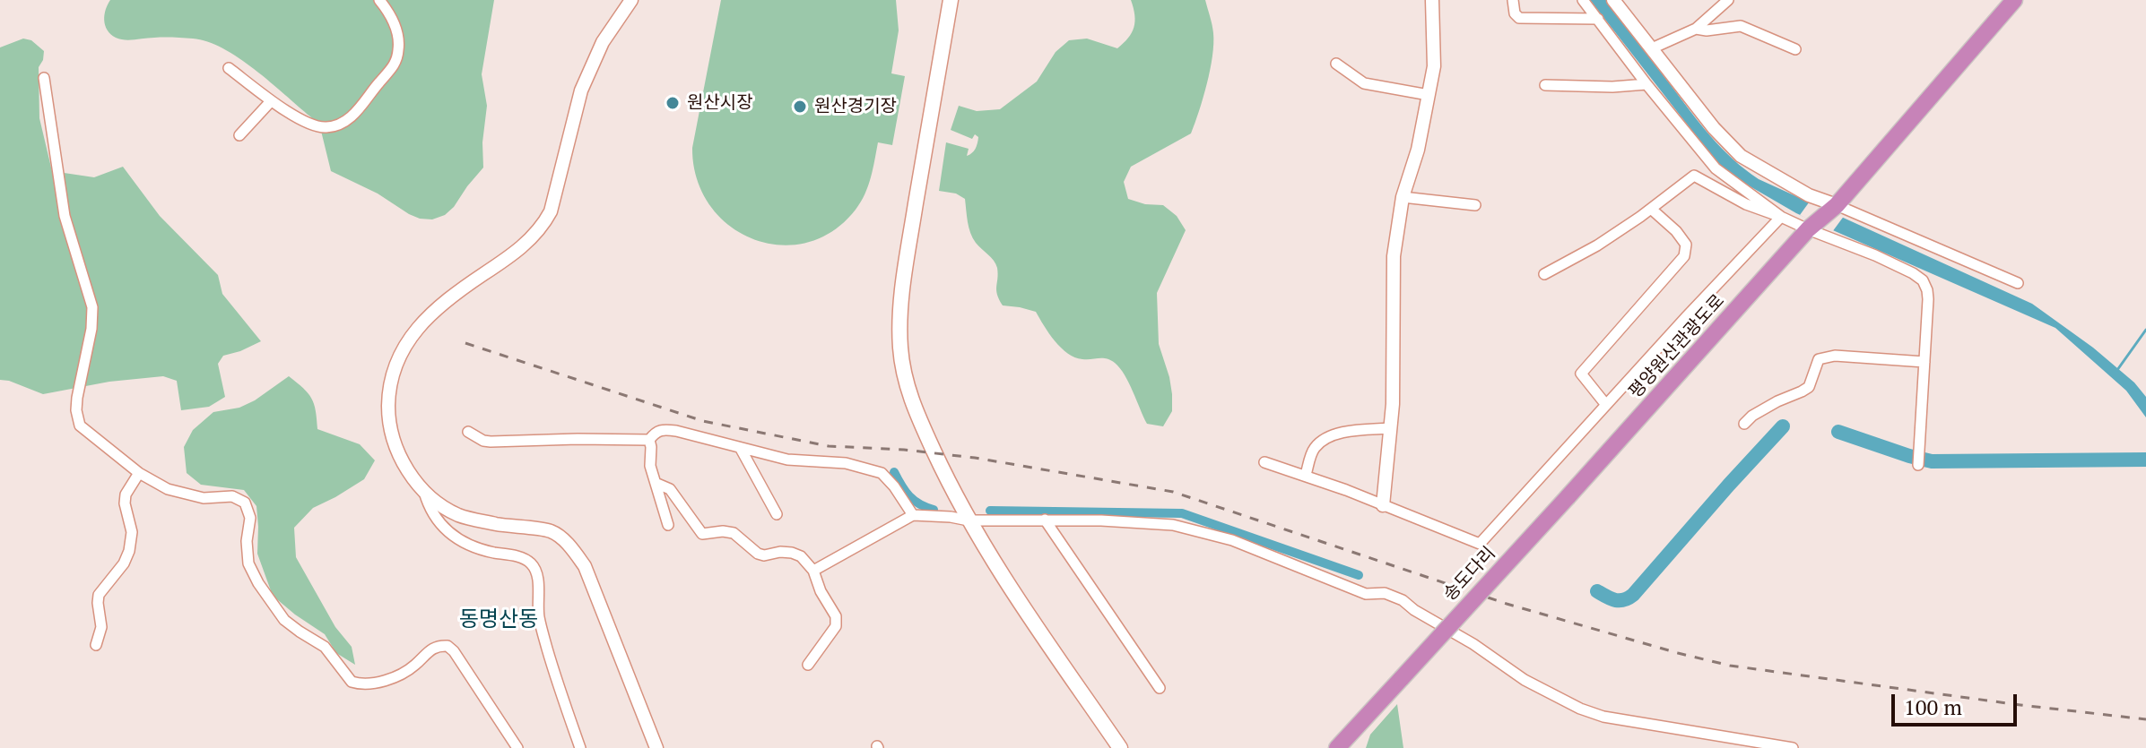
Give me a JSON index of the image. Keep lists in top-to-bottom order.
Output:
{
  "streets": {
    "highway": ["평양원산관광도로", "송도다리"]
  },
  "crossings": [
    ["평양원산관광도로", "송도다리"]
  ],
  "districts": ["동명산동"],
  "places": ["원산시장", "원산경기장"],
  "scale_bar": "100 m"
}
